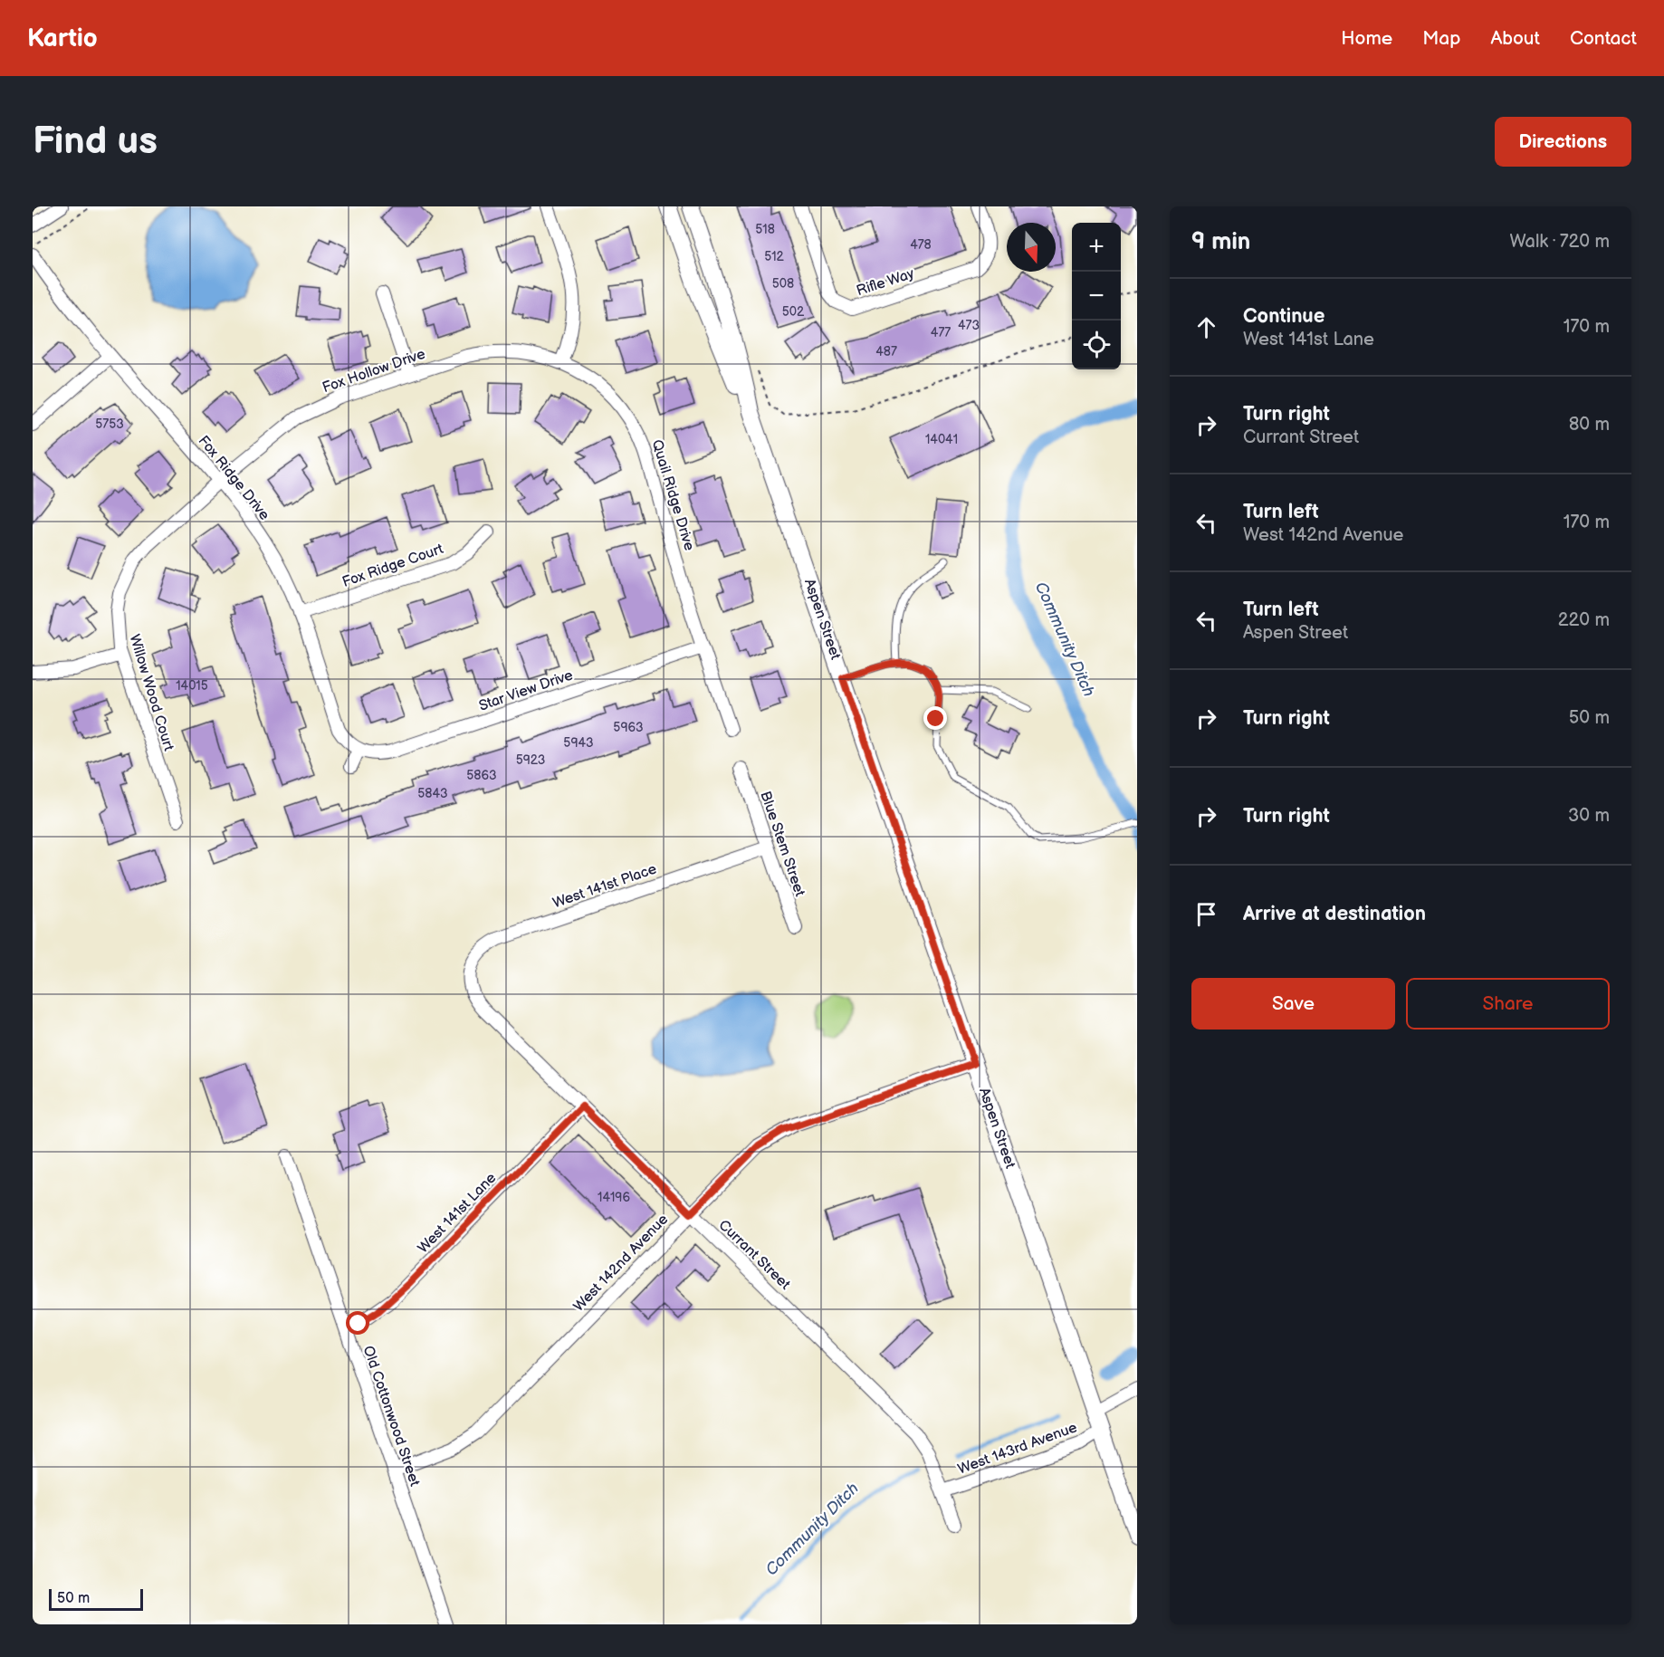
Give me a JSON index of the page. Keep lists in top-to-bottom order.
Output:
{
  "streets": {
    "street": [
      "Rifle Way",
      "Fox Hollow Drive",
      "Fox Ridge Drive",
      "Quail Ridge Drive",
      "Fox Ridge Court",
      "Aspen Street",
      "Star View Drive",
      "Willow Wood Court",
      "Blue Stem Street",
      "West 141st Place",
      "West 141st Lane",
      "Currant Street",
      "West 142nd Avenue",
      "Old Cottonwood Street",
      "West 143rd Avenue"
    ]
  },
  "crossings": [
    ["Fox Hollow Drive", "Fox Ridge Drive"],
    ["Fox Hollow Drive", "Quail Ridge Drive"],
    ["Fox Hollow Drive", "Willow Wood Court"],
    ["Fox Ridge Drive", "Fox Ridge Court"],
    ["Fox Ridge Drive", "Star View Drive"],
    ["Fox Ridge Drive", "Willow Wood Court"],
    ["Quail Ridge Drive", "Star View Drive"],
    ["Aspen Street", "West 142nd Avenue"],
    ["Aspen Street", "West 143rd Avenue"],
    ["Blue Stem Street", "West 141st Place"],
    ["West 141st Place", "Currant Street"],
    ["West 141st Lane", "Currant Street"],
    ["West 141st Lane", "Old Cottonwood Street"],
    ["Currant Street", "West 142nd Avenue"],
    ["Currant Street", "West 143rd Avenue"],
    ["West 142nd Avenue", "Old Cottonwood Street"]
  ],
  "water": ["Community Ditch"],
  "house_numbers": [
    "518",
    "478",
    "512",
    "508",
    "502",
    "473",
    "477",
    "487",
    "5753",
    "14041",
    "14015",
    "5963",
    "5943",
    "5923",
    "5863",
    "5843",
    "14196"
  ],
  "scale_bar": "50 m",
  "north": "bottom",
  "page": {
    "header": "Kartio",
    "nav": [
      "Home",
      "Map",
      "About",
      "Contact"
    ],
    "buttons": [
      "Directions",
      ["Save", "Share"]
    ],
    "title": "Find us",
    "heading": ["9 min", "Walk · 720 m"],
    "map_buttons": ["+", "−"],
    "list": [
      ["Continue", "West 141st Lane", "170 m"],
      ["Turn right", "Currant Street", "80 m"],
      ["Turn left", "West 142nd Avenue", "170 m"],
      ["Turn left", "Aspen Street", "220 m"],
      ["Turn right", "50 m"],
      ["Turn right", "30 m"],
      "Arrive at destination"
    ],
    "scale": "50 m"
  }
}
